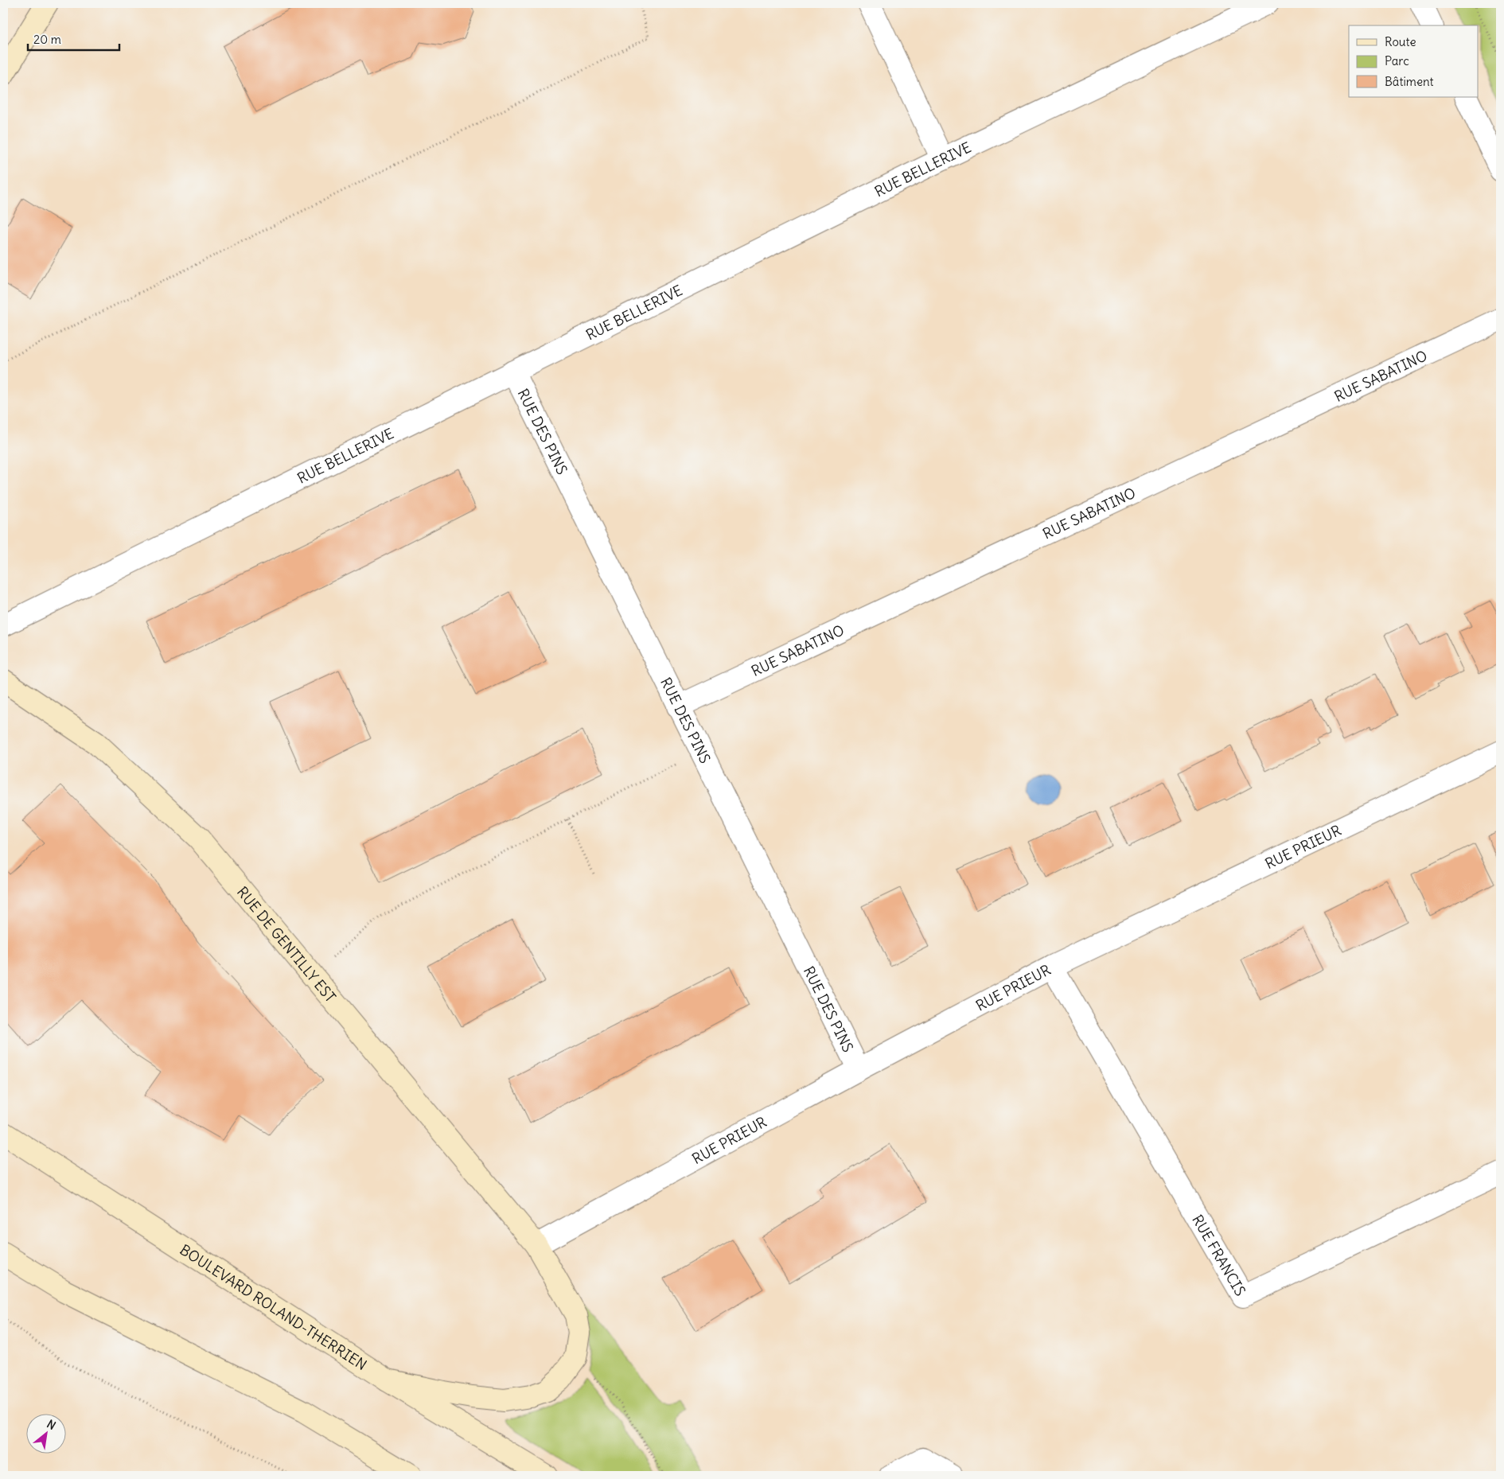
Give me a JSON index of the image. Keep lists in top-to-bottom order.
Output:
{
  "streets": {
    "main road": ["RUE DE GENTILLY EST", "BOULEVARD ROLAND-THERRIEN"],
    "street": [
      "RUE BELLERIVE",
      "RUE SABATINO",
      "RUE DES PINS",
      "RUE PRIEUR",
      "RUE FRANCIS"
    ]
  },
  "crossings": [
    ["RUE BELLERIVE", "RUE DES PINS"],
    ["RUE SABATINO", "RUE DES PINS"],
    ["RUE DES PINS", "RUE PRIEUR"],
    ["RUE PRIEUR", "RUE DE GENTILLY EST"],
    ["RUE PRIEUR", "RUE FRANCIS"]
  ],
  "legend": ["Route", "Parc", "Bâtiment"],
  "scale_bar": "20 m",
  "north": "top right"
}
